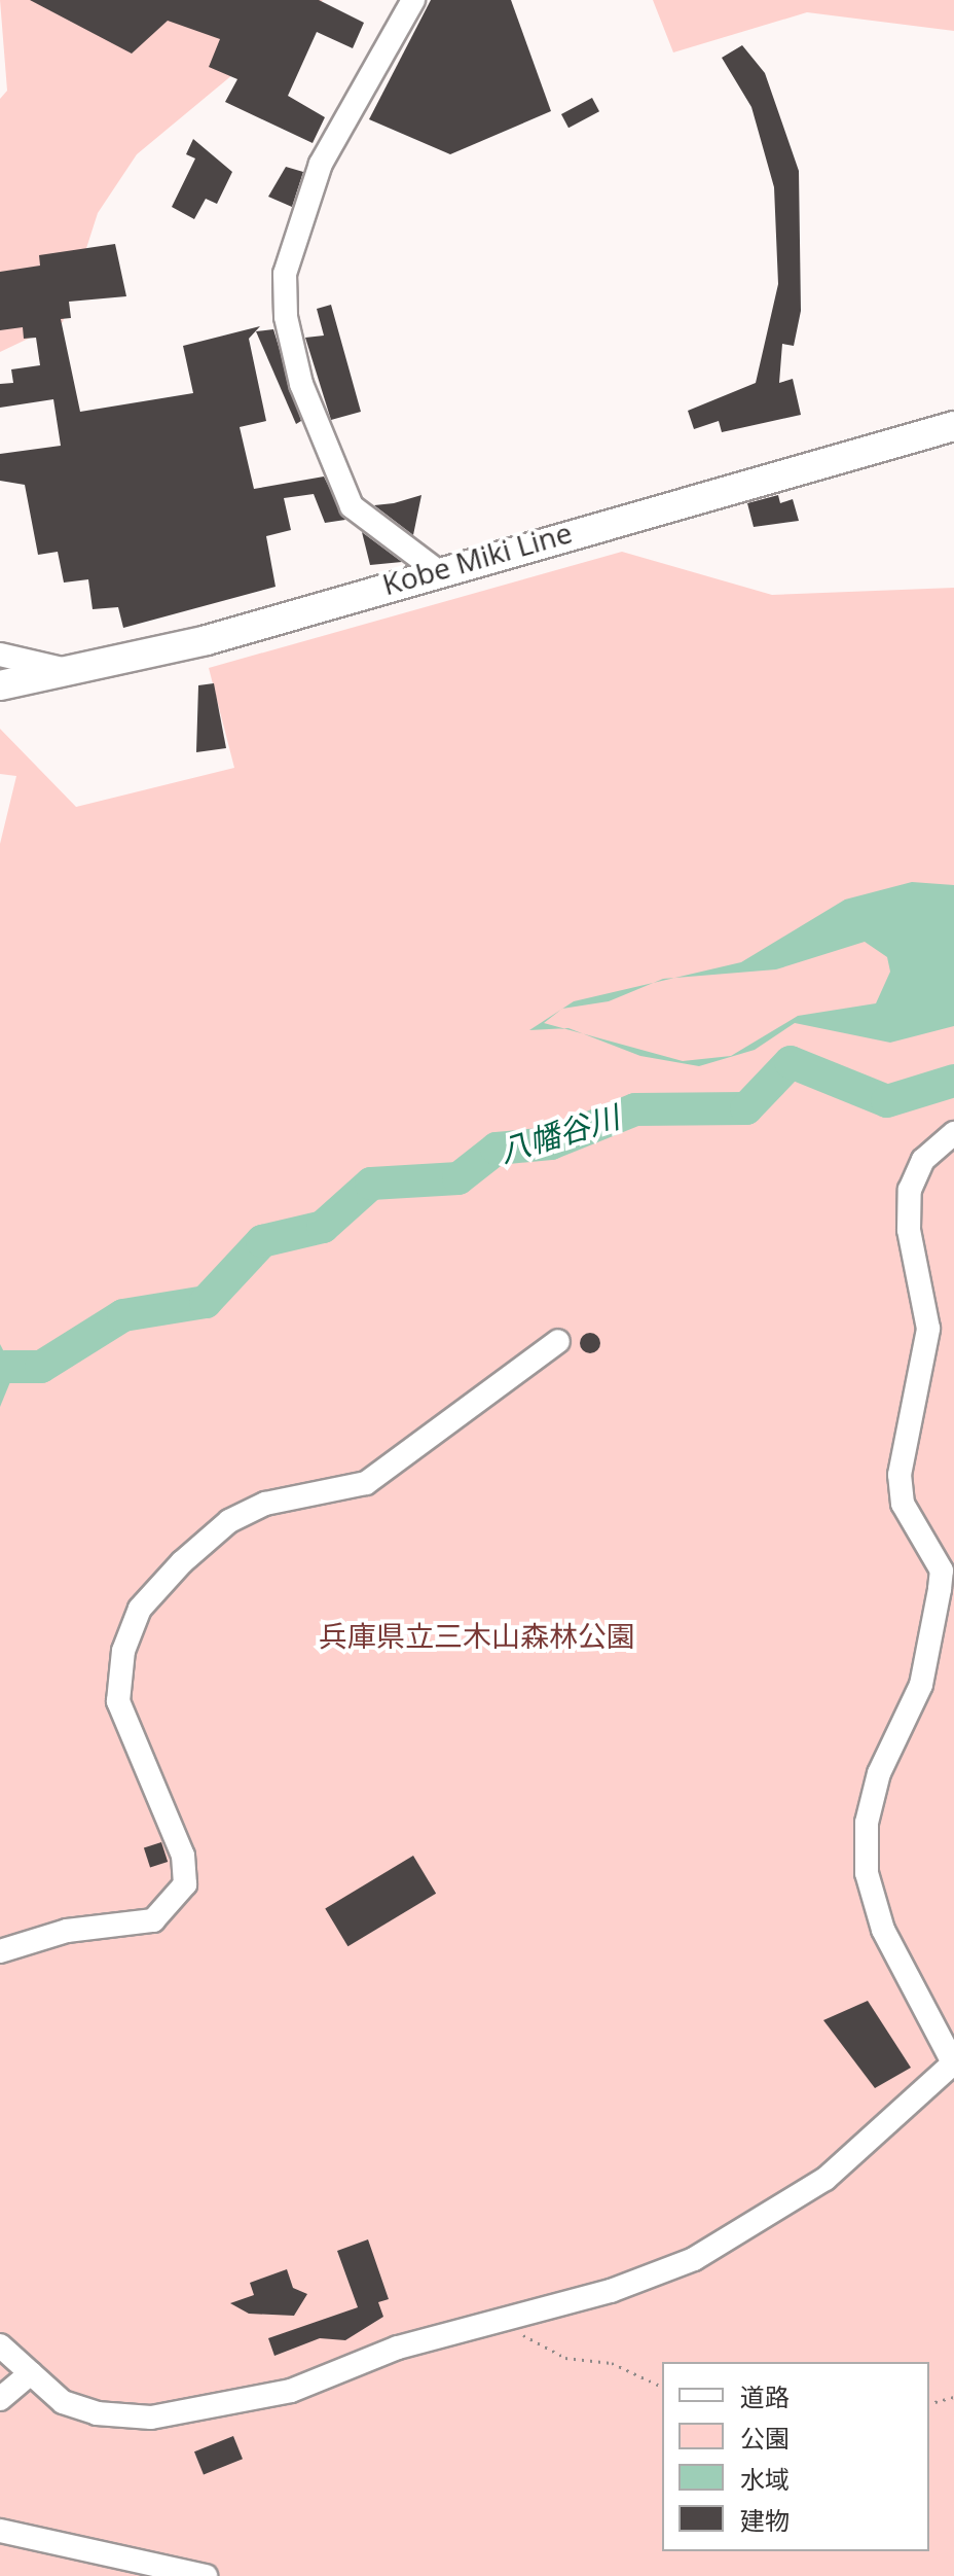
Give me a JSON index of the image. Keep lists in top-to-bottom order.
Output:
{
  "streets": {
    "main road": ["Kobe Miki Line"]
  },
  "water": ["八幡谷川"],
  "parks": ["兵庫県立三木山森林公園"],
  "legend": [
    "道路",
    "公園",
    "水域",
    "建物"
  ]
}
